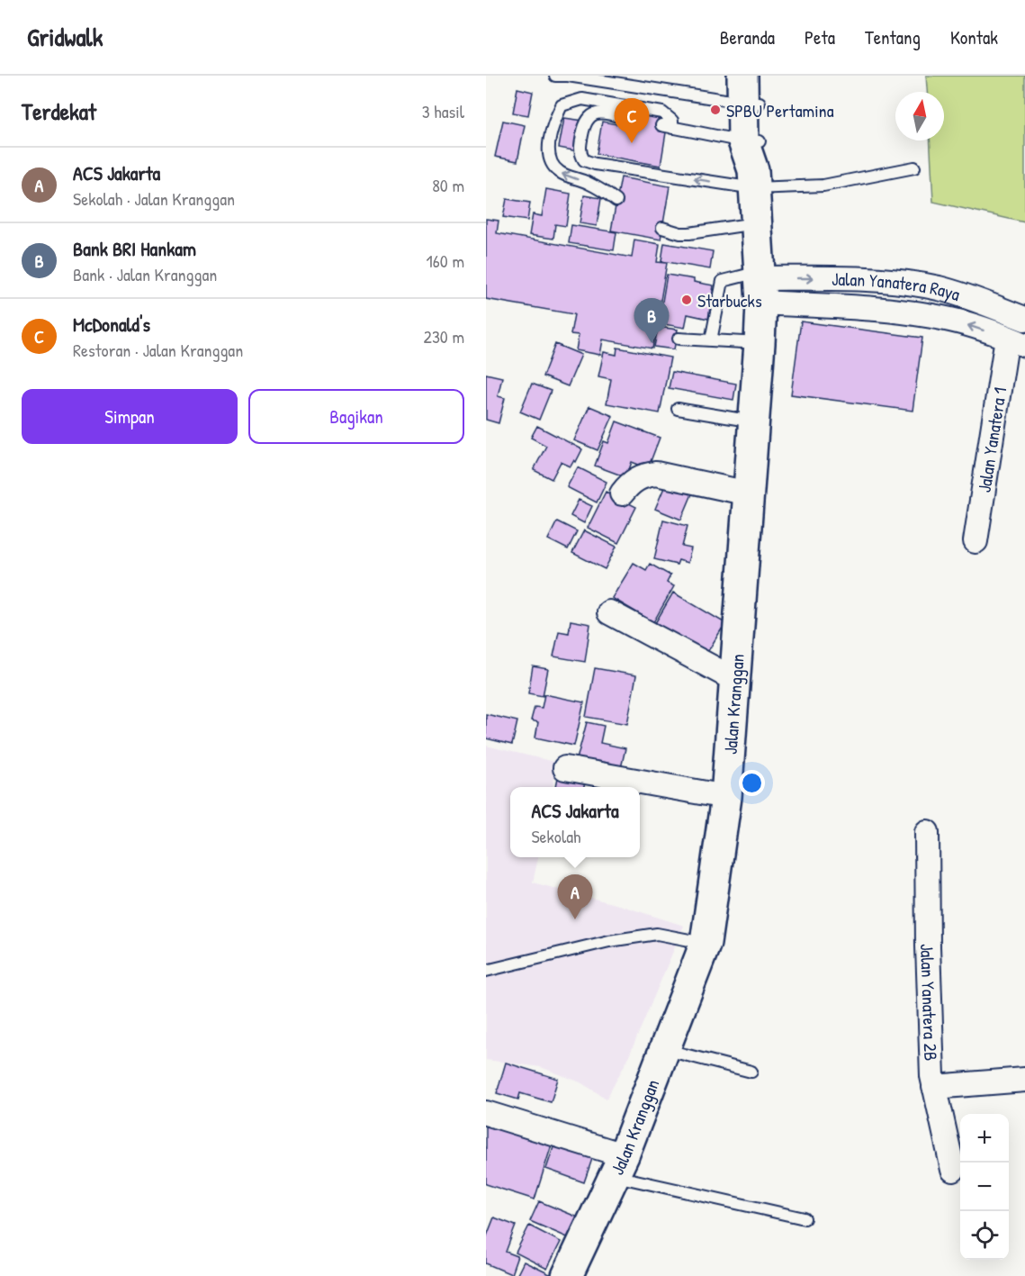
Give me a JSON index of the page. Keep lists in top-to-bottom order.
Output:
{
  "streets": {
    "main road": ["Jalan Kranggan"],
    "street": ["Jalan Yanatera Raya", "Jalan Yanatera 1", "Jalan Yanatera 2B"]
  },
  "crossings": [
    ["Jalan Yanatera Raya", "Jalan Yanatera 1"],
    ["Jalan Yanatera Raya", "Jalan Kranggan"]
  ],
  "places": ["SPBU Pertamina", "Starbucks"],
  "north": "top",
  "page": {
    "header": "Gridwalk",
    "nav": [
      "Beranda",
      "Peta",
      "Tentang",
      "Kontak"
    ],
    "heading": ["Terdekat", "3 hasil"],
    "pins": ["C", "B", "A"],
    "list": [
      {
        "mark": "A",
        "name": "ACS Jakarta",
        "note": "Sekolah · Jalan Kranggan",
        "value": "80 m"
      },
      {
        "mark": "B",
        "name": "Bank BRI Hankam",
        "note": "Bank · Jalan Kranggan",
        "value": "160 m"
      },
      {
        "mark": "C",
        "name": "McDonald's",
        "note": "Restoran · Jalan Kranggan",
        "value": "230 m"
      }
    ],
    "buttons": ["Simpan", "Bagikan"],
    "popup": ["ACS Jakarta", "Sekolah"],
    "map_buttons": ["+", "−"]
  }
}
